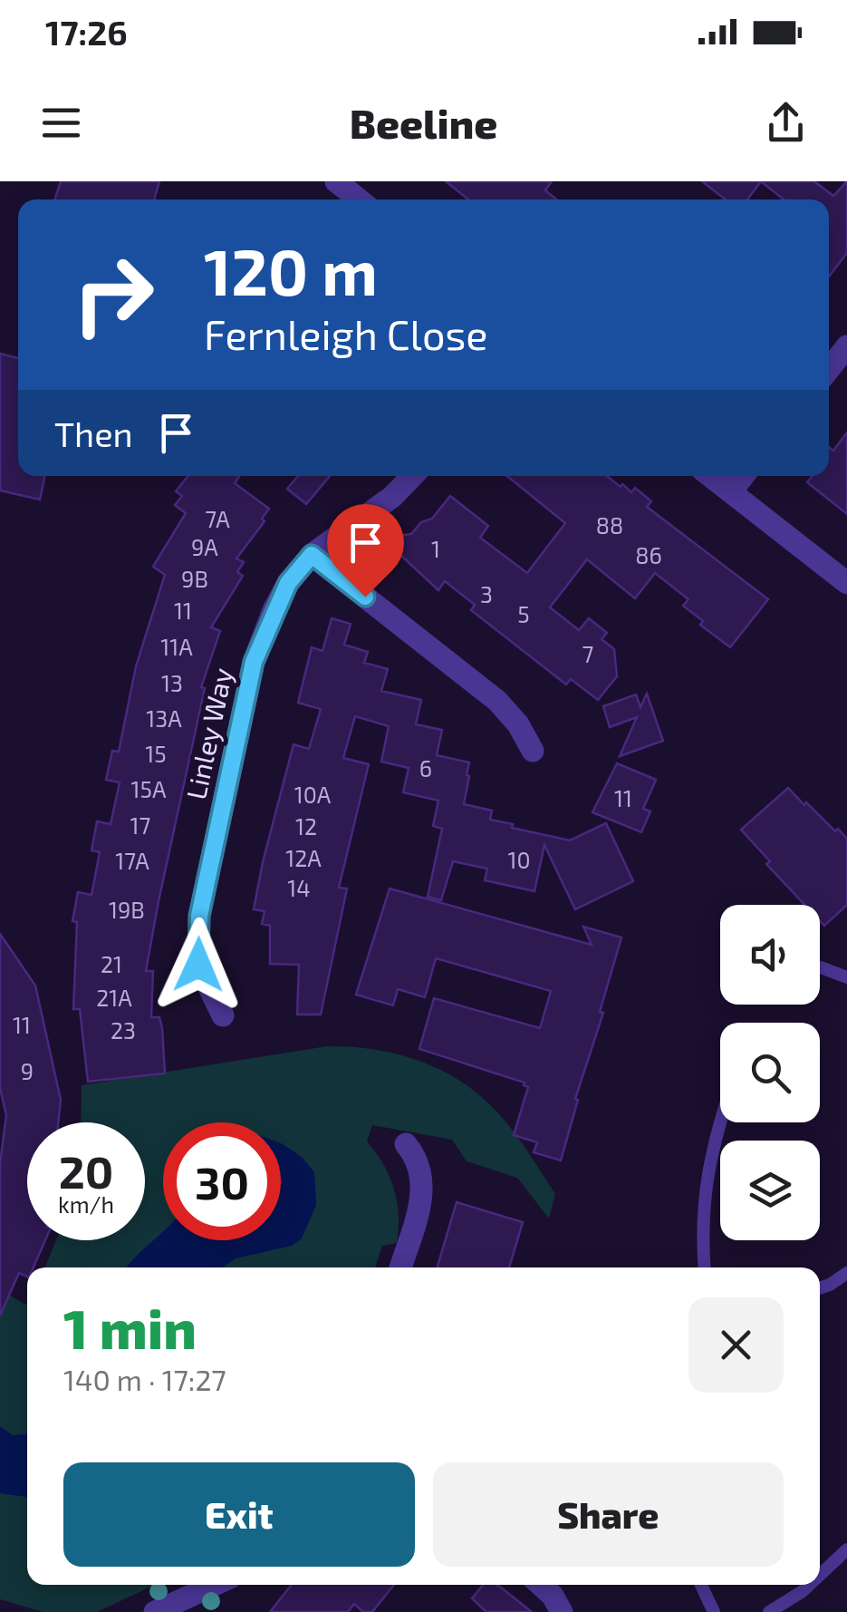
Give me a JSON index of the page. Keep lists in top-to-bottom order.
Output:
{
  "streets": {
    "street": ["Linley Way"]
  },
  "house_numbers": [
    "7A",
    "88",
    "9A",
    "1",
    "86",
    "9B",
    "3",
    "11",
    "5",
    "11A",
    "7",
    "13",
    "13A",
    "15",
    "6",
    "15A",
    "10A",
    "11",
    "17",
    "12",
    "12A",
    "10",
    "17A",
    "14",
    "19B",
    "21",
    "21A",
    "11",
    "23",
    "9"
  ],
  "page": {
    "status": "17:26",
    "header": "Beeline",
    "turn": ["120 m", "Fernleigh Close"],
    "then": "Then",
    "speed": "20 km/h",
    "limit": "30",
    "heading": ["1 min", "140 m · 17:27"],
    "buttons": ["Exit", "Share"]
  }
}
